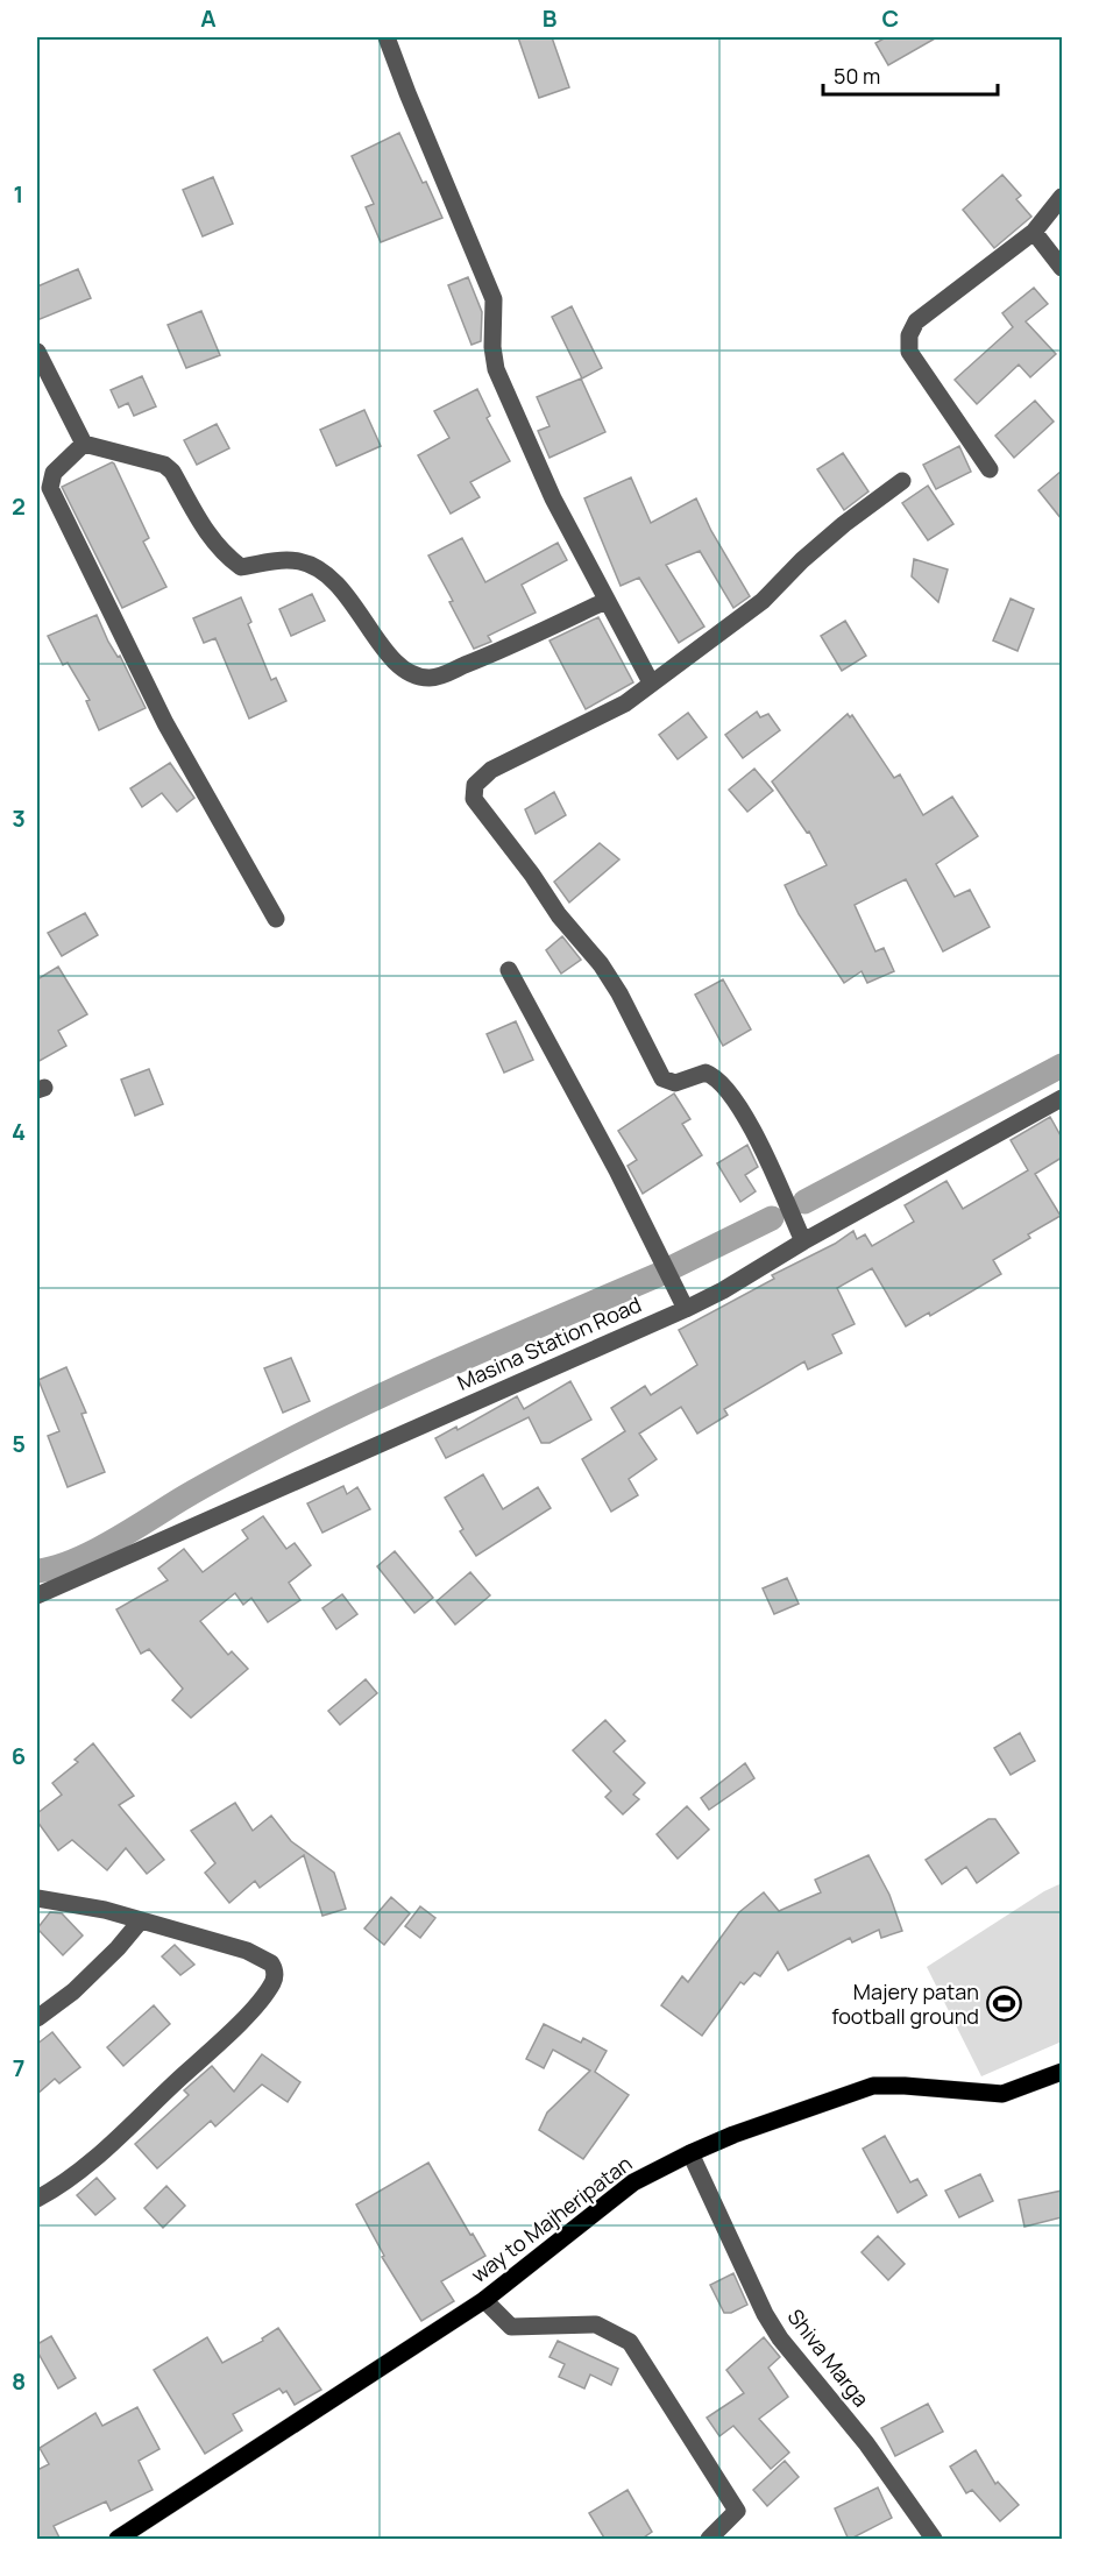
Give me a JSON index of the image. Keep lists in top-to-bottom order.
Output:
{
  "streets": {
    "main road": ["way to Majheripatan"],
    "street": ["Masina Station Road", "Shiva Marga"]
  },
  "crossings": [
    ["way to Majheripatan", "Shiva Marga"]
  ],
  "places": {
    "sports": ["Majery patan football ground"]
  },
  "scale_bar": "50 m",
  "grid": {
    "columns": ["A", "B", "C"],
    "rows": [
      "1",
      "2",
      "3",
      "4",
      "5",
      "6",
      "7",
      "8"
    ]
  }
}
